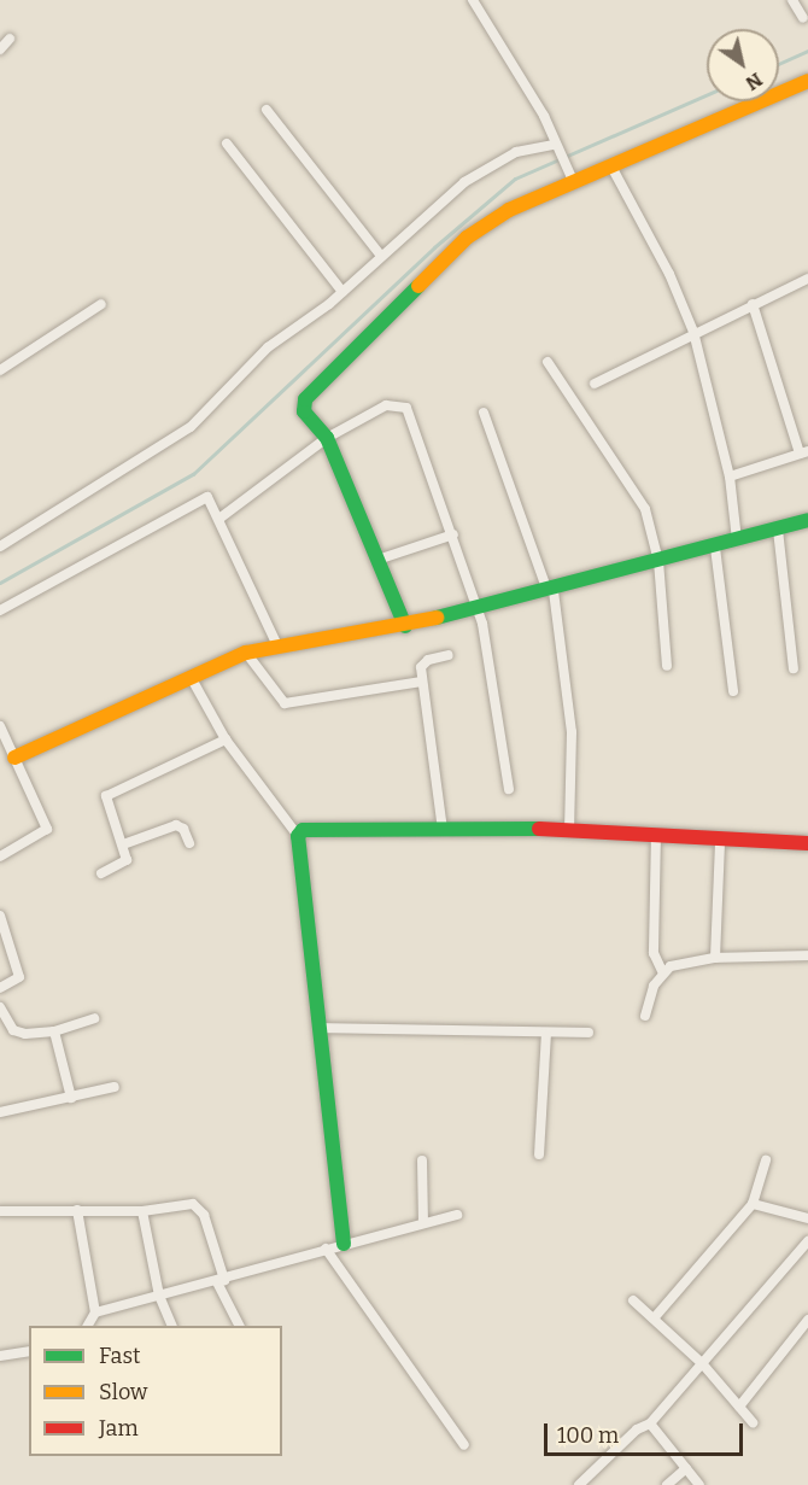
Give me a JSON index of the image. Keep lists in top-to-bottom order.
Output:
{
  "legend": ["Fast", "Slow", "Jam"],
  "scale_bar": "100 m",
  "north": "bottom right"
}
